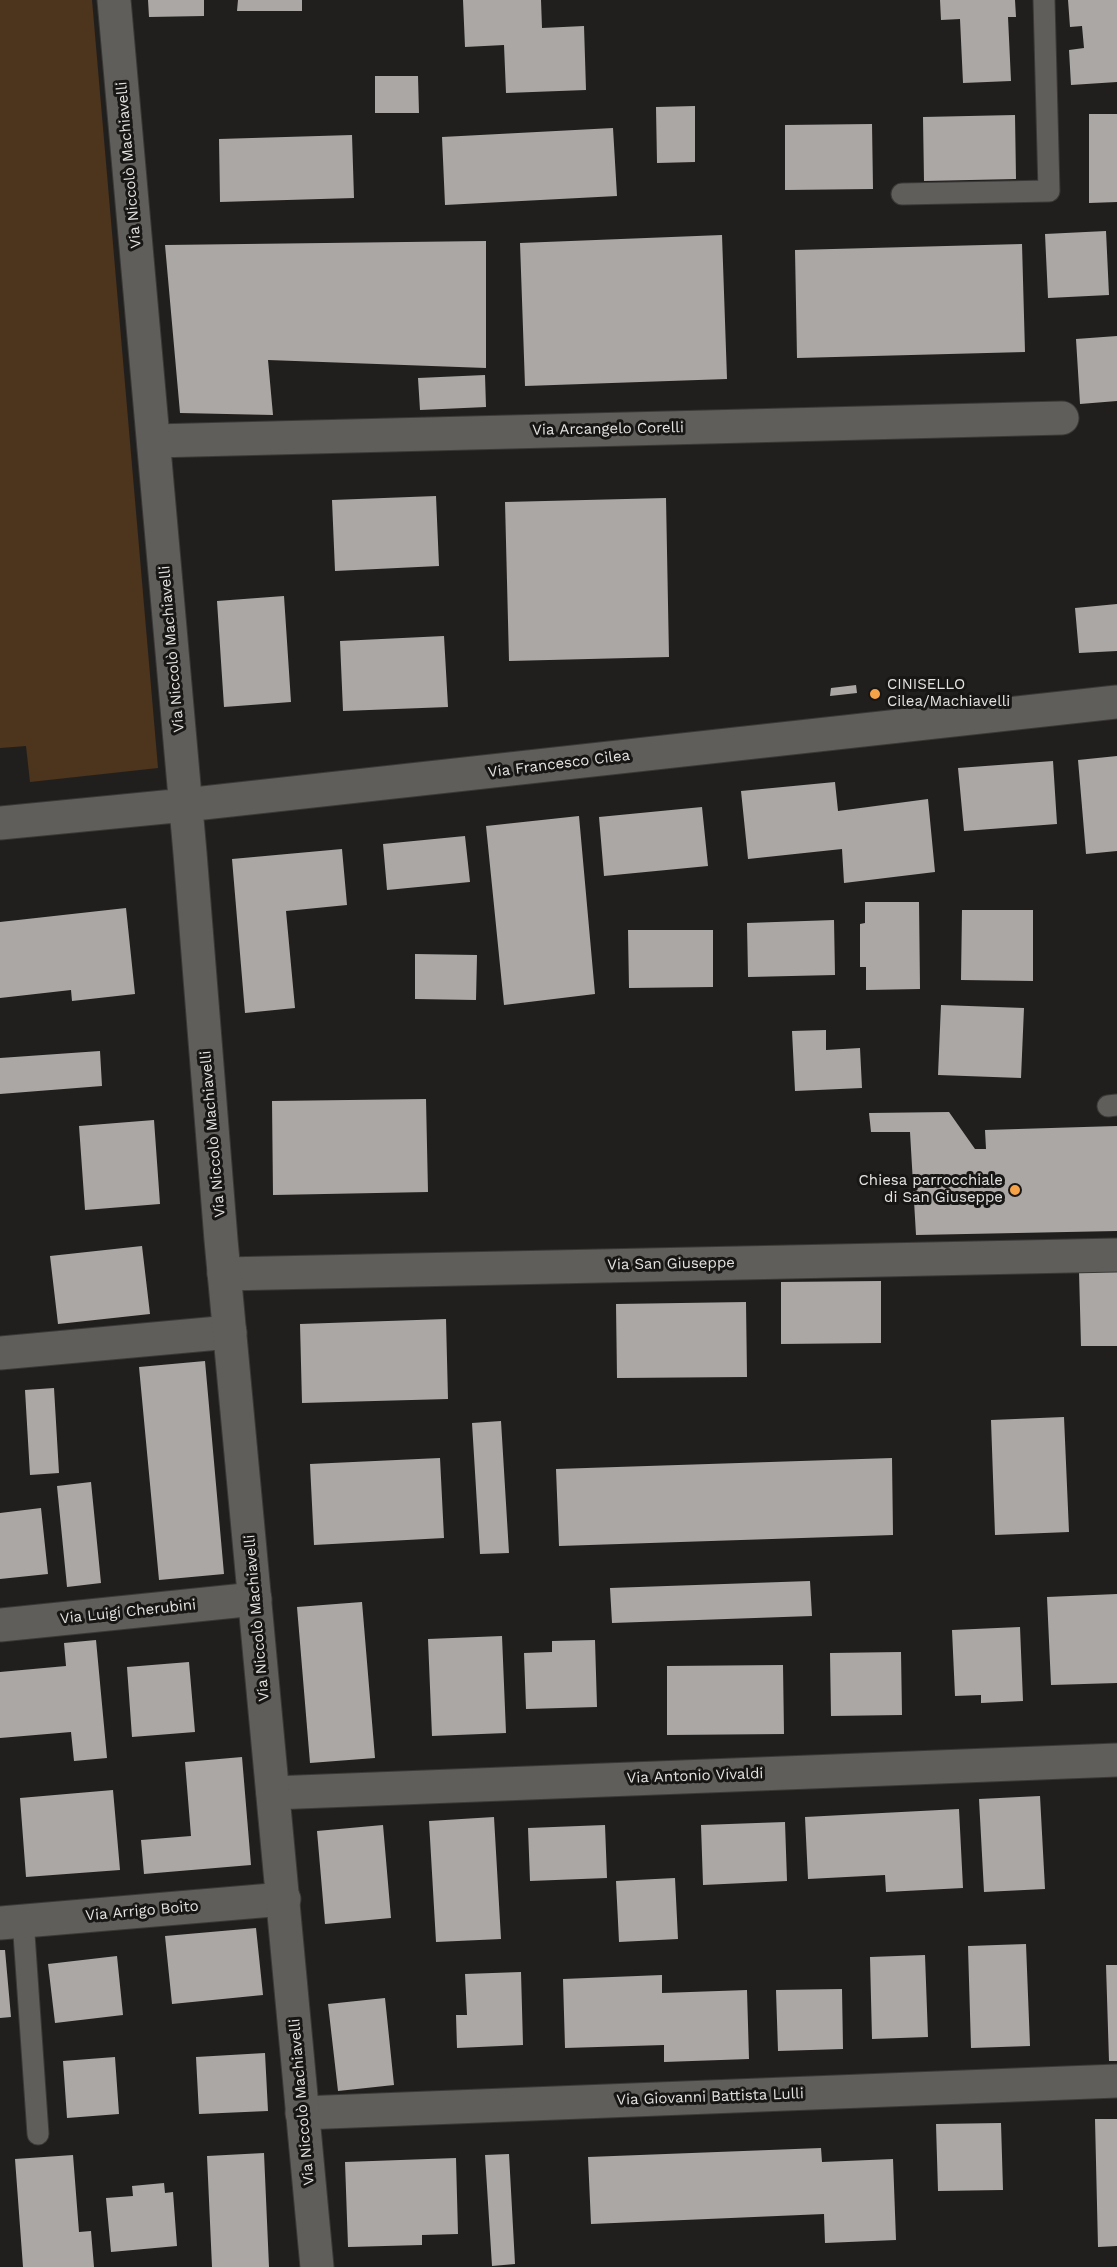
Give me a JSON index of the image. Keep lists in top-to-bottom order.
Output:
{
  "streets": {
    "street": [
      "Via Niccolò Machiavelli",
      "Via Arcangelo Corelli",
      "Via Francesco Cilea",
      "Via San Giuseppe",
      "Via Luigi Cherubini",
      "Via Antonio Vivaldi",
      "Via Arrigo Boito",
      "Via Giovanni Battista Lulli"
    ]
  },
  "crossings": [
    ["Via Niccolò Machiavelli", "Via Arcangelo Corelli"],
    ["Via Niccolò Machiavelli", "Via Francesco Cilea"],
    ["Via Niccolò Machiavelli", "Via San Giuseppe"],
    ["Via Niccolò Machiavelli", "Via Luigi Cherubini"],
    ["Via Niccolò Machiavelli", "Via Antonio Vivaldi"],
    ["Via Niccolò Machiavelli", "Via Arrigo Boito"],
    ["Via Niccolò Machiavelli", "Via Giovanni Battista Lulli"]
  ],
  "places": ["CINISELLO Cilea/Machiavelli", "Chiesa parrocchiale di San Giuseppe"]
}
